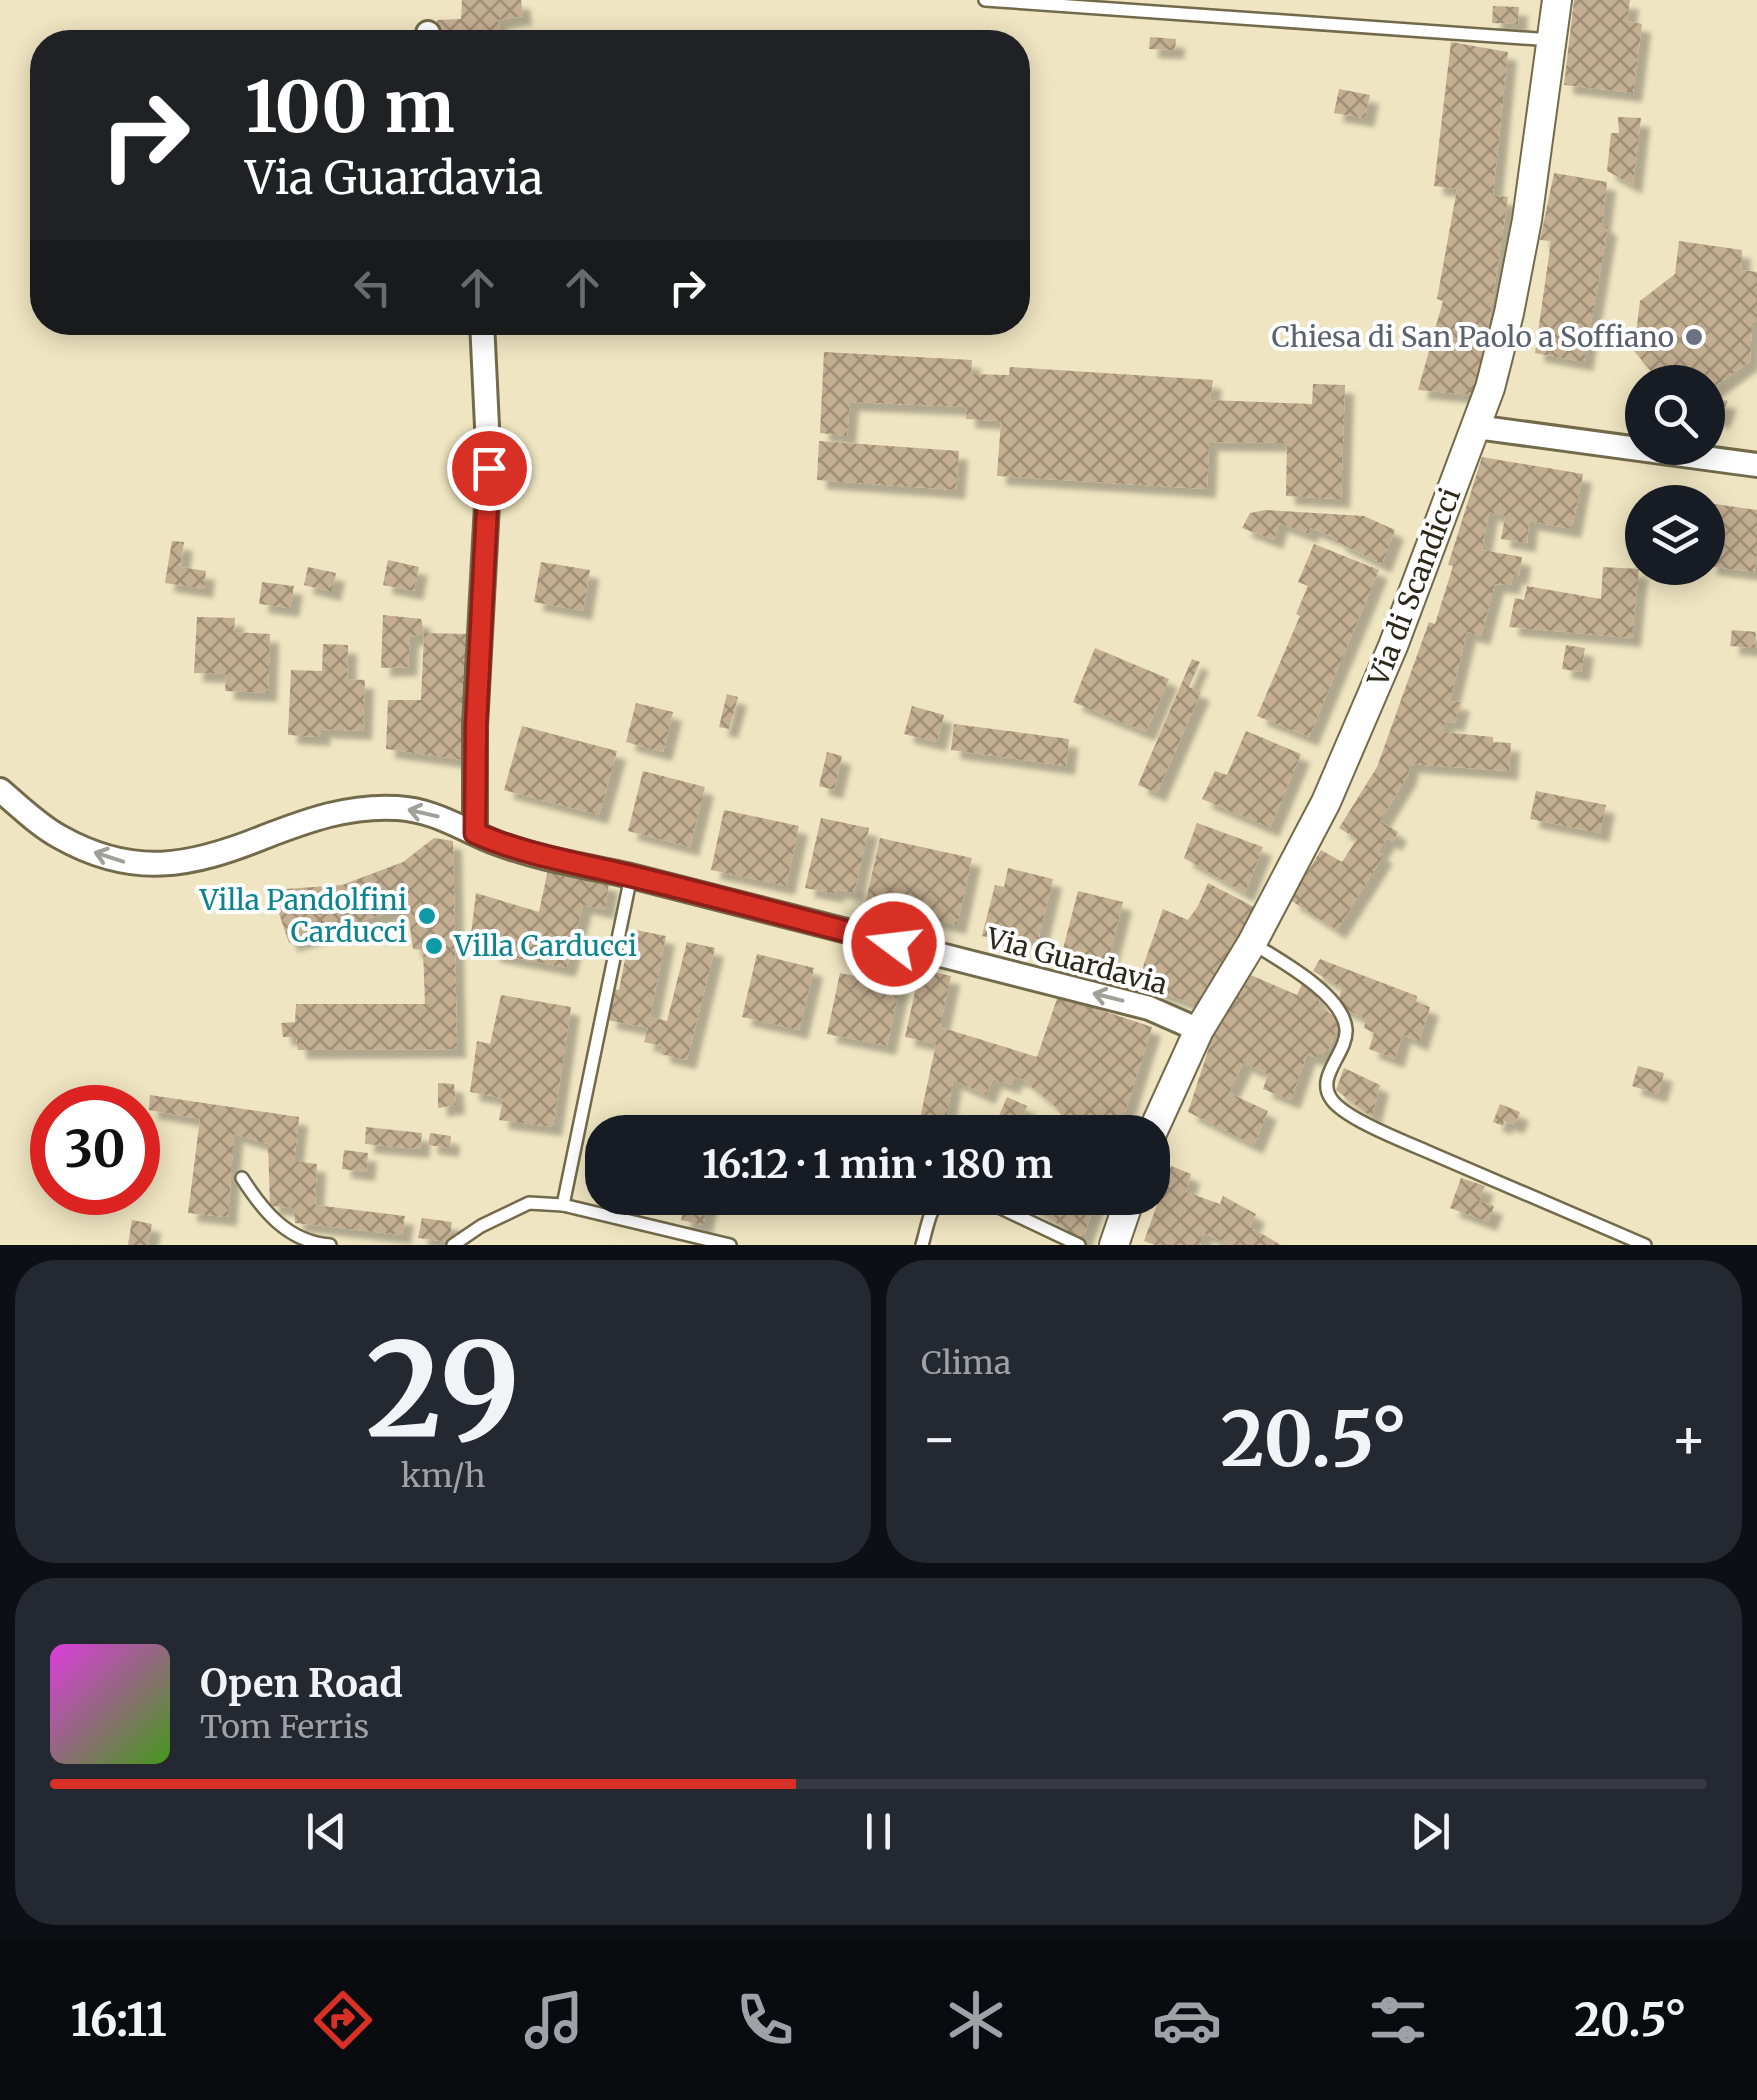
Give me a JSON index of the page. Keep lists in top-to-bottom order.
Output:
{
  "streets": {
    "street": ["Via di Scandicci", "Via Guardavia"]
  },
  "crossings": [
    ["Via di Scandicci", "Via Guardavia"]
  ],
  "one_way": ["Via Guardavia"],
  "places": ["Chiesa di San Paolo a Soffiano", "Villa Pandolfini Carducci", "Villa Carducci"],
  "page": {
    "turn": ["100 m", "Via Guardavia"],
    "limit": "30",
    "trip": "16:12 · 1 min · 180 m",
    "tile": [
      ["29", "km/h"],
      "Clima"
    ],
    "heat": ["−", "20.5°", "+"],
    "song": ["Open Road", "Tom Ferris"],
    "tabs": ["16:11", "20.5°"]
  }
}
